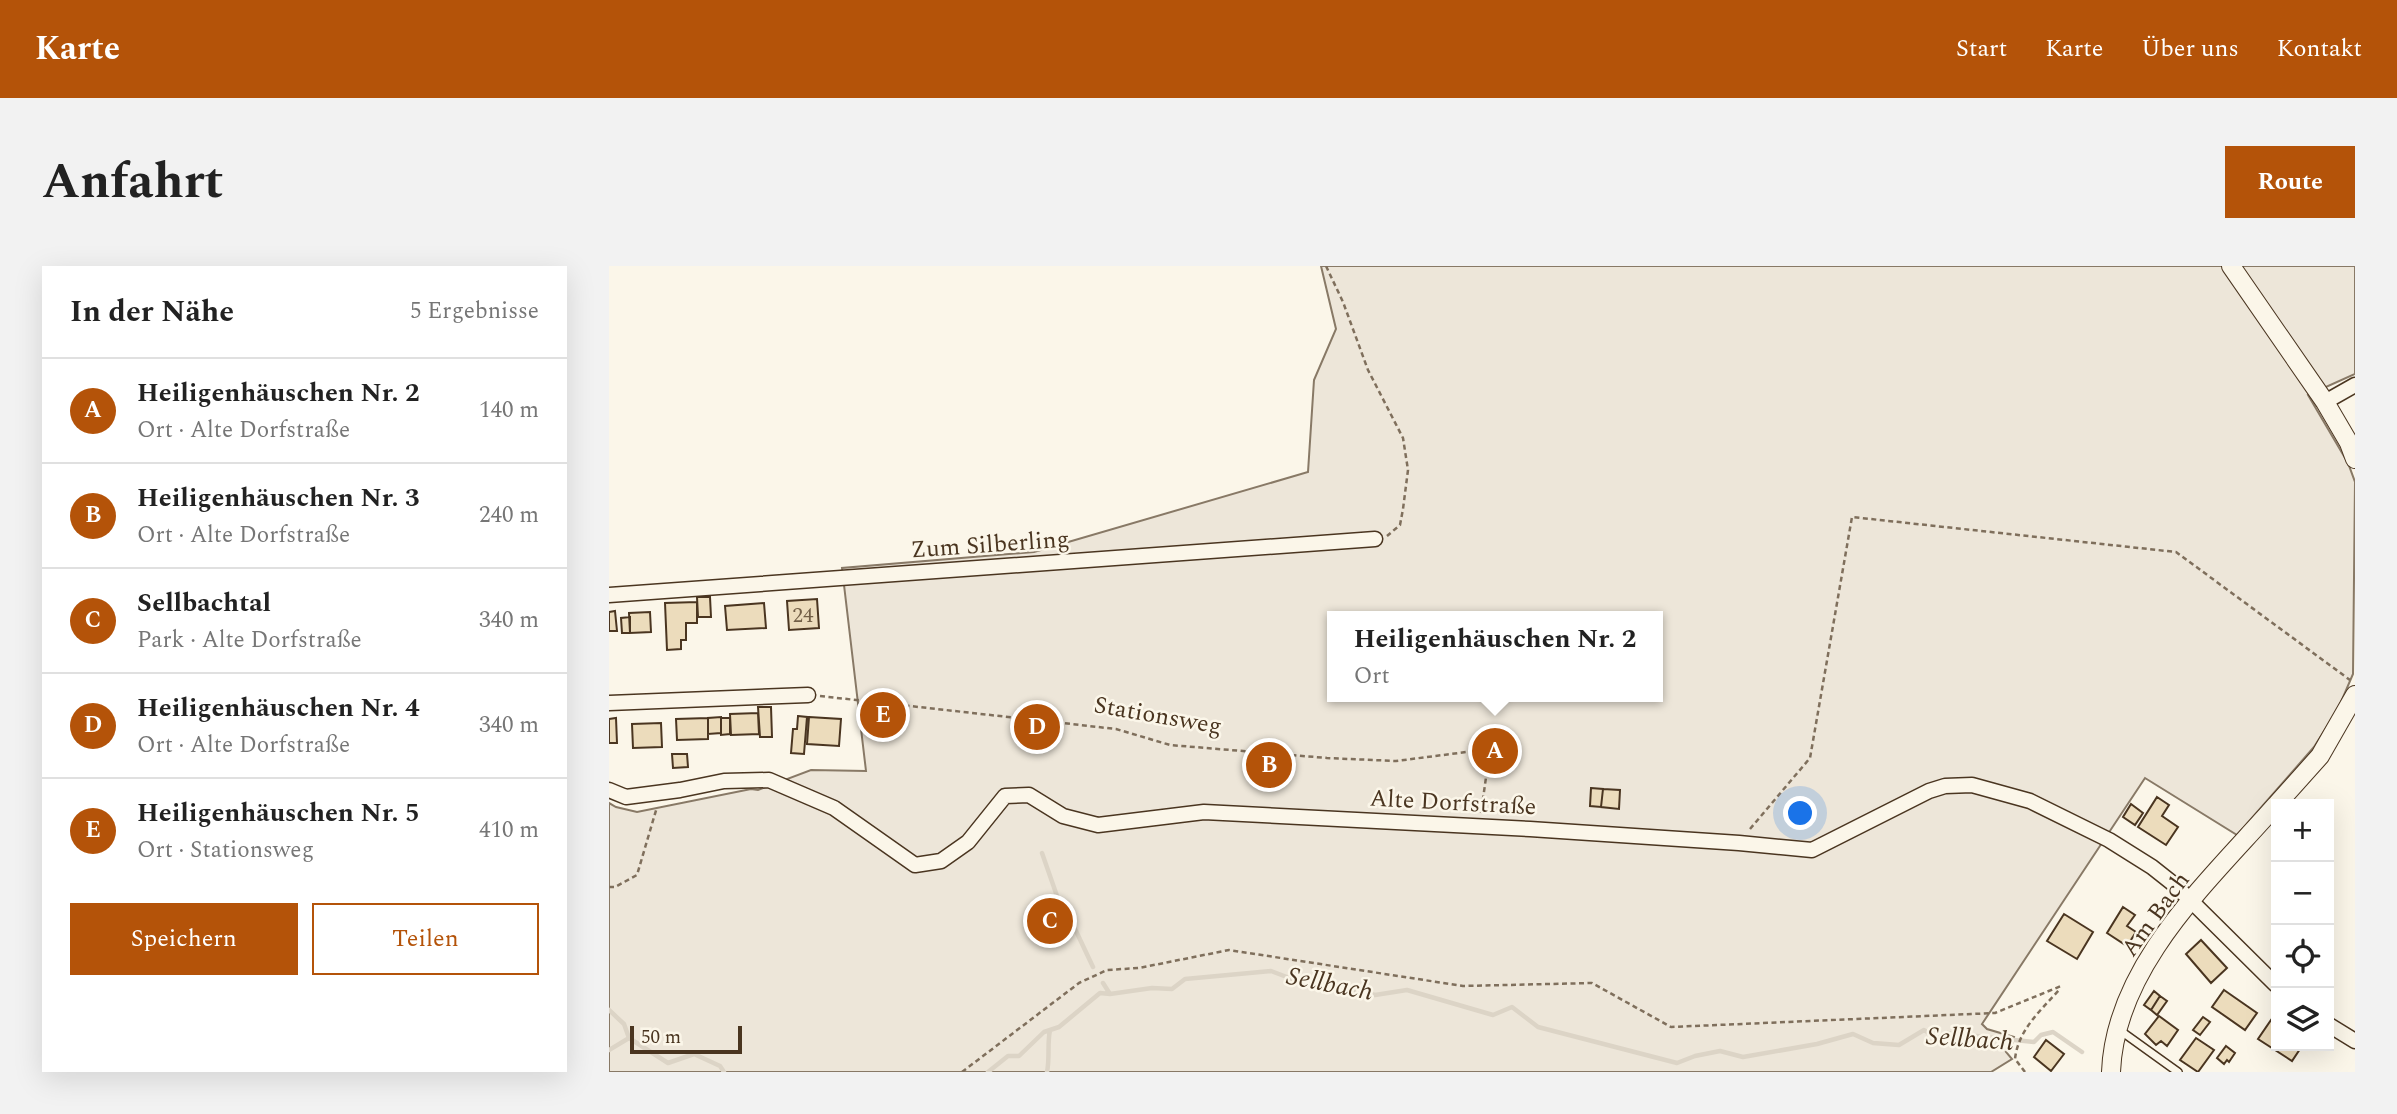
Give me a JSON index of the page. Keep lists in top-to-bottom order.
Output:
{
  "streets": {
    "street": ["Zum Silberling", "Alte Dorfstraße", "Am Bach"],
    "path": ["Stationsweg"]
  },
  "crossings": [
    ["Stationsweg", "Alte Dorfstraße"],
    ["Alte Dorfstraße", "Am Bach"]
  ],
  "water": ["Sellbach"],
  "house_numbers": ["24"],
  "scale_bar": "50 m",
  "page": {
    "header": "Karte",
    "nav": [
      "Start",
      "Karte",
      "Über uns",
      "Kontakt"
    ],
    "title": "Anfahrt",
    "buttons": [
      "Route",
      ["Speichern", "Teilen"]
    ],
    "heading": ["In der Nähe", "5 Ergebnisse"],
    "list": [
      {
        "mark": "A",
        "name": "Heiligenhäuschen Nr. 2",
        "note": "Ort · Alte Dorfstraße",
        "value": "140 m"
      },
      {
        "mark": "B",
        "name": "Heiligenhäuschen Nr. 3",
        "note": "Ort · Alte Dorfstraße",
        "value": "240 m"
      },
      {
        "mark": "C",
        "name": "Sellbachtal",
        "note": "Park · Alte Dorfstraße",
        "value": "340 m"
      },
      {
        "mark": "D",
        "name": "Heiligenhäuschen Nr. 4",
        "note": "Ort · Alte Dorfstraße",
        "value": "340 m"
      },
      {
        "mark": "E",
        "name": "Heiligenhäuschen Nr. 5",
        "note": "Ort · Stationsweg",
        "value": "410 m"
      }
    ],
    "popup": ["Heiligenhäuschen Nr. 2", "Ort"],
    "pins": [
      "E",
      "D",
      "A",
      "B",
      "C"
    ],
    "map_buttons": ["+", "−"],
    "scale": "50 m"
  }
}
